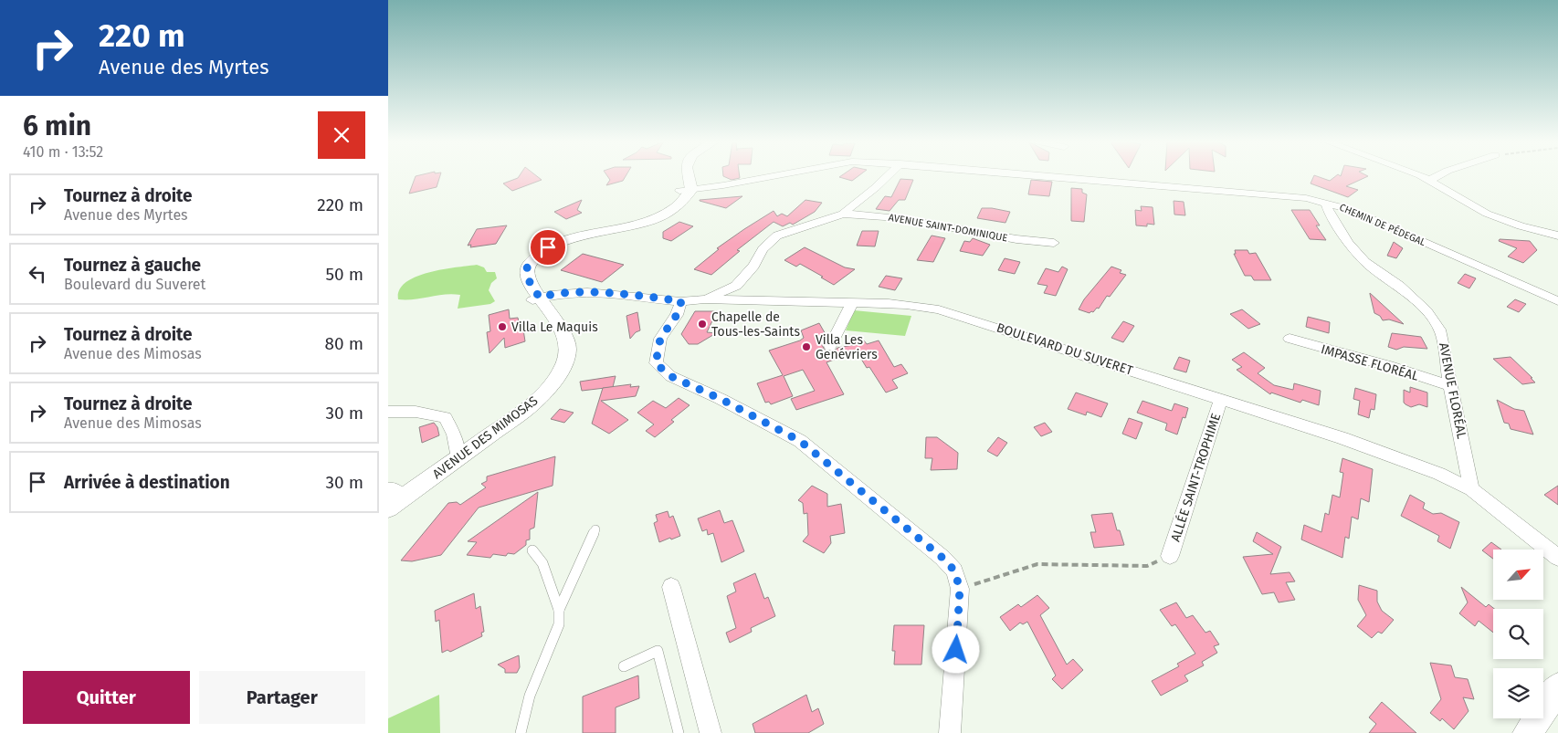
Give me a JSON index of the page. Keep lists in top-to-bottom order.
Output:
{
  "streets": {
    "street": [
      "CHEMIN DE PÉDEGAL",
      "AVENUE SAINT-DOMINIQUE",
      "BOULEVARD DU SUVERET",
      "IMPASSE FLORÉAL",
      "AVENUE FLORÉAL",
      "AVENUE DES MIMOSAS",
      "ALLÉE SAINT-TROPHIME"
    ]
  },
  "crossings": [
    ["CHEMIN DE PÉDEGAL", "AVENUE FLORÉAL"],
    ["CHEMIN DE PÉDEGAL", "AVENUE DES MIMOSAS"],
    ["BOULEVARD DU SUVERET", "AVENUE FLORÉAL"],
    ["BOULEVARD DU SUVERET", "AVENUE DES MIMOSAS"],
    ["BOULEVARD DU SUVERET", "ALLÉE SAINT-TROPHIME"],
    ["IMPASSE FLORÉAL", "AVENUE FLORÉAL"]
  ],
  "places": ["Chapelle de Tous-les-Saints", "Villa Le Maquis", "Villa Les Genévriers"],
  "north": "top right",
  "page": {
    "turn": ["220 m", "Avenue des Myrtes"],
    "heading": ["6 min", "410 m · 13:52"],
    "list": [
      {
        "name": "Tournez à droite",
        "note": "Avenue des Myrtes",
        "value": "220 m"
      },
      {
        "name": "Tournez à gauche",
        "note": "Boulevard du Suveret",
        "value": "50 m"
      },
      {
        "name": "Tournez à droite",
        "note": "Avenue des Mimosas",
        "value": "80 m"
      },
      {
        "name": "Tournez à droite",
        "note": "Avenue des Mimosas",
        "value": "30 m"
      },
      {
        "name": "Arrivée à destination",
        "value": "30 m"
      }
    ],
    "buttons": ["Quitter", "Partager"]
  }
}
